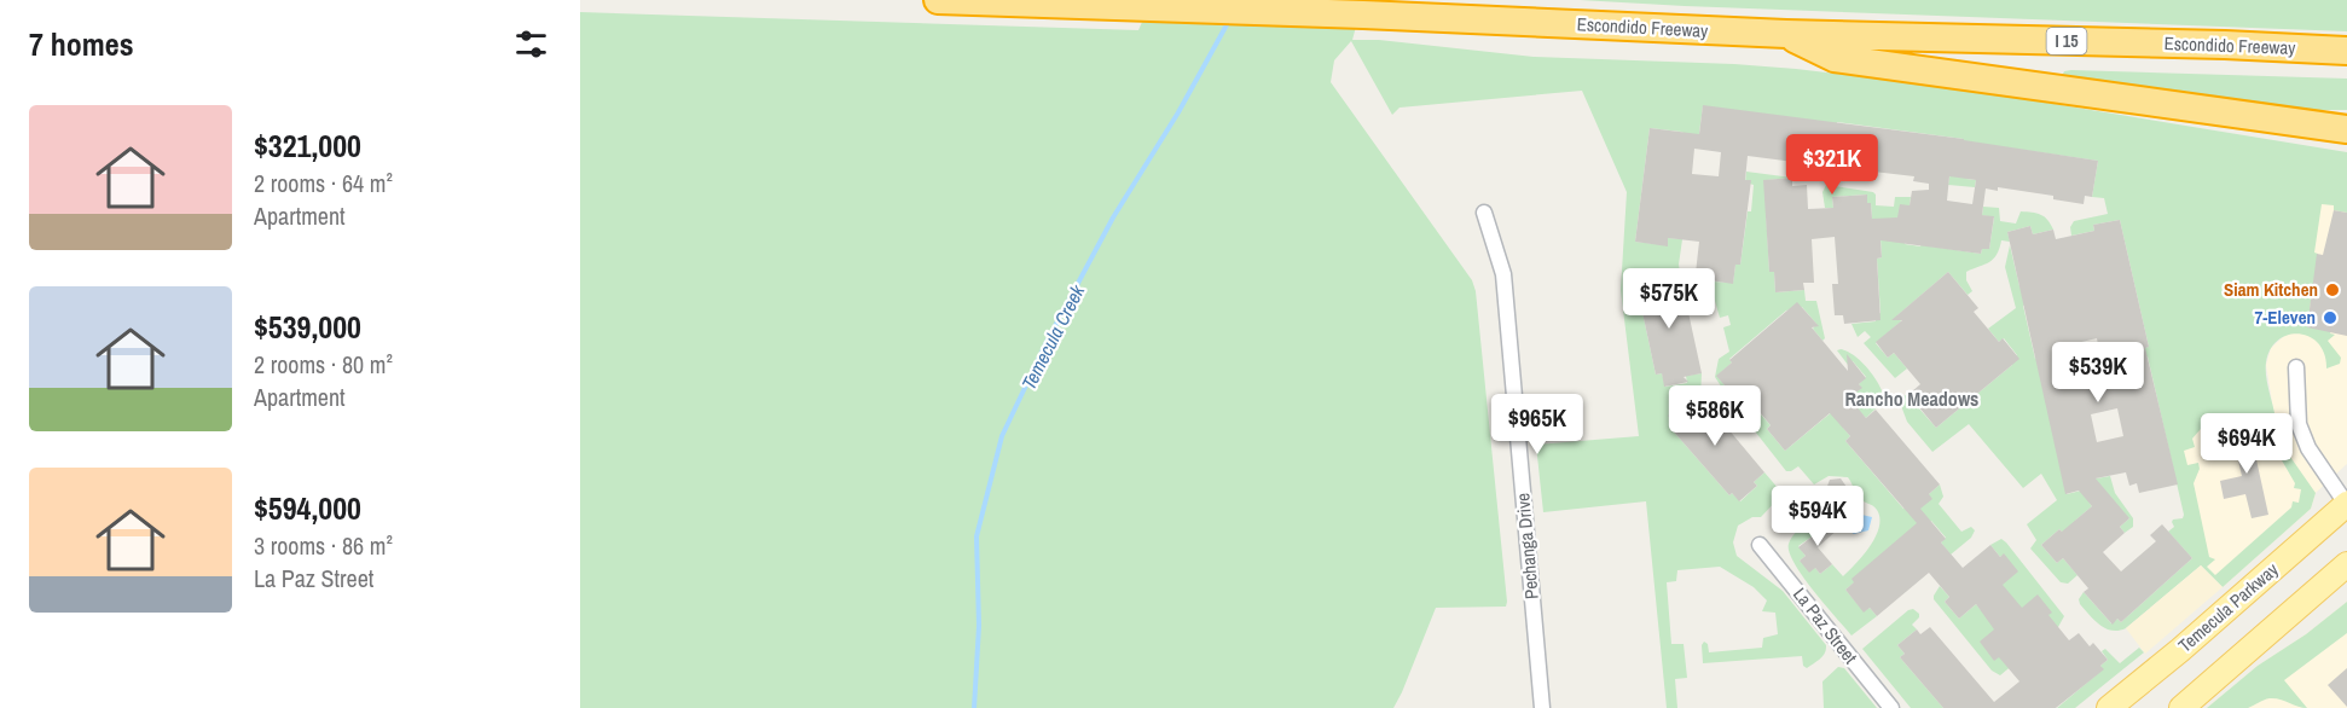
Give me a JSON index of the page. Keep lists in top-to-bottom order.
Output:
{
  "streets": {
    "highway": ["Escondido Freeway", "I 15"],
    "main road": ["Temecula Parkway"],
    "street": ["Pechanga Drive", "La Paz Street"]
  },
  "districts": ["Rancho Meadows"],
  "water": ["Temecula Creek"],
  "places": ["Siam Kitchen", "7-Eleven"],
  "page": {
    "heading": "7 homes",
    "list": [
      {
        "name": "$321,000",
        "note": "2 rooms · 64 m² · Apartment"
      },
      {
        "name": "$539,000",
        "note": "2 rooms · 80 m² · Apartment"
      },
      {
        "name": "$594,000",
        "note": "3 rooms · 86 m² · La Paz Street"
      }
    ],
    "price": [
      "$321K",
      "$575K",
      "$539K",
      "$586K",
      "$965K",
      "$694K",
      "$594K"
    ]
  }
}
